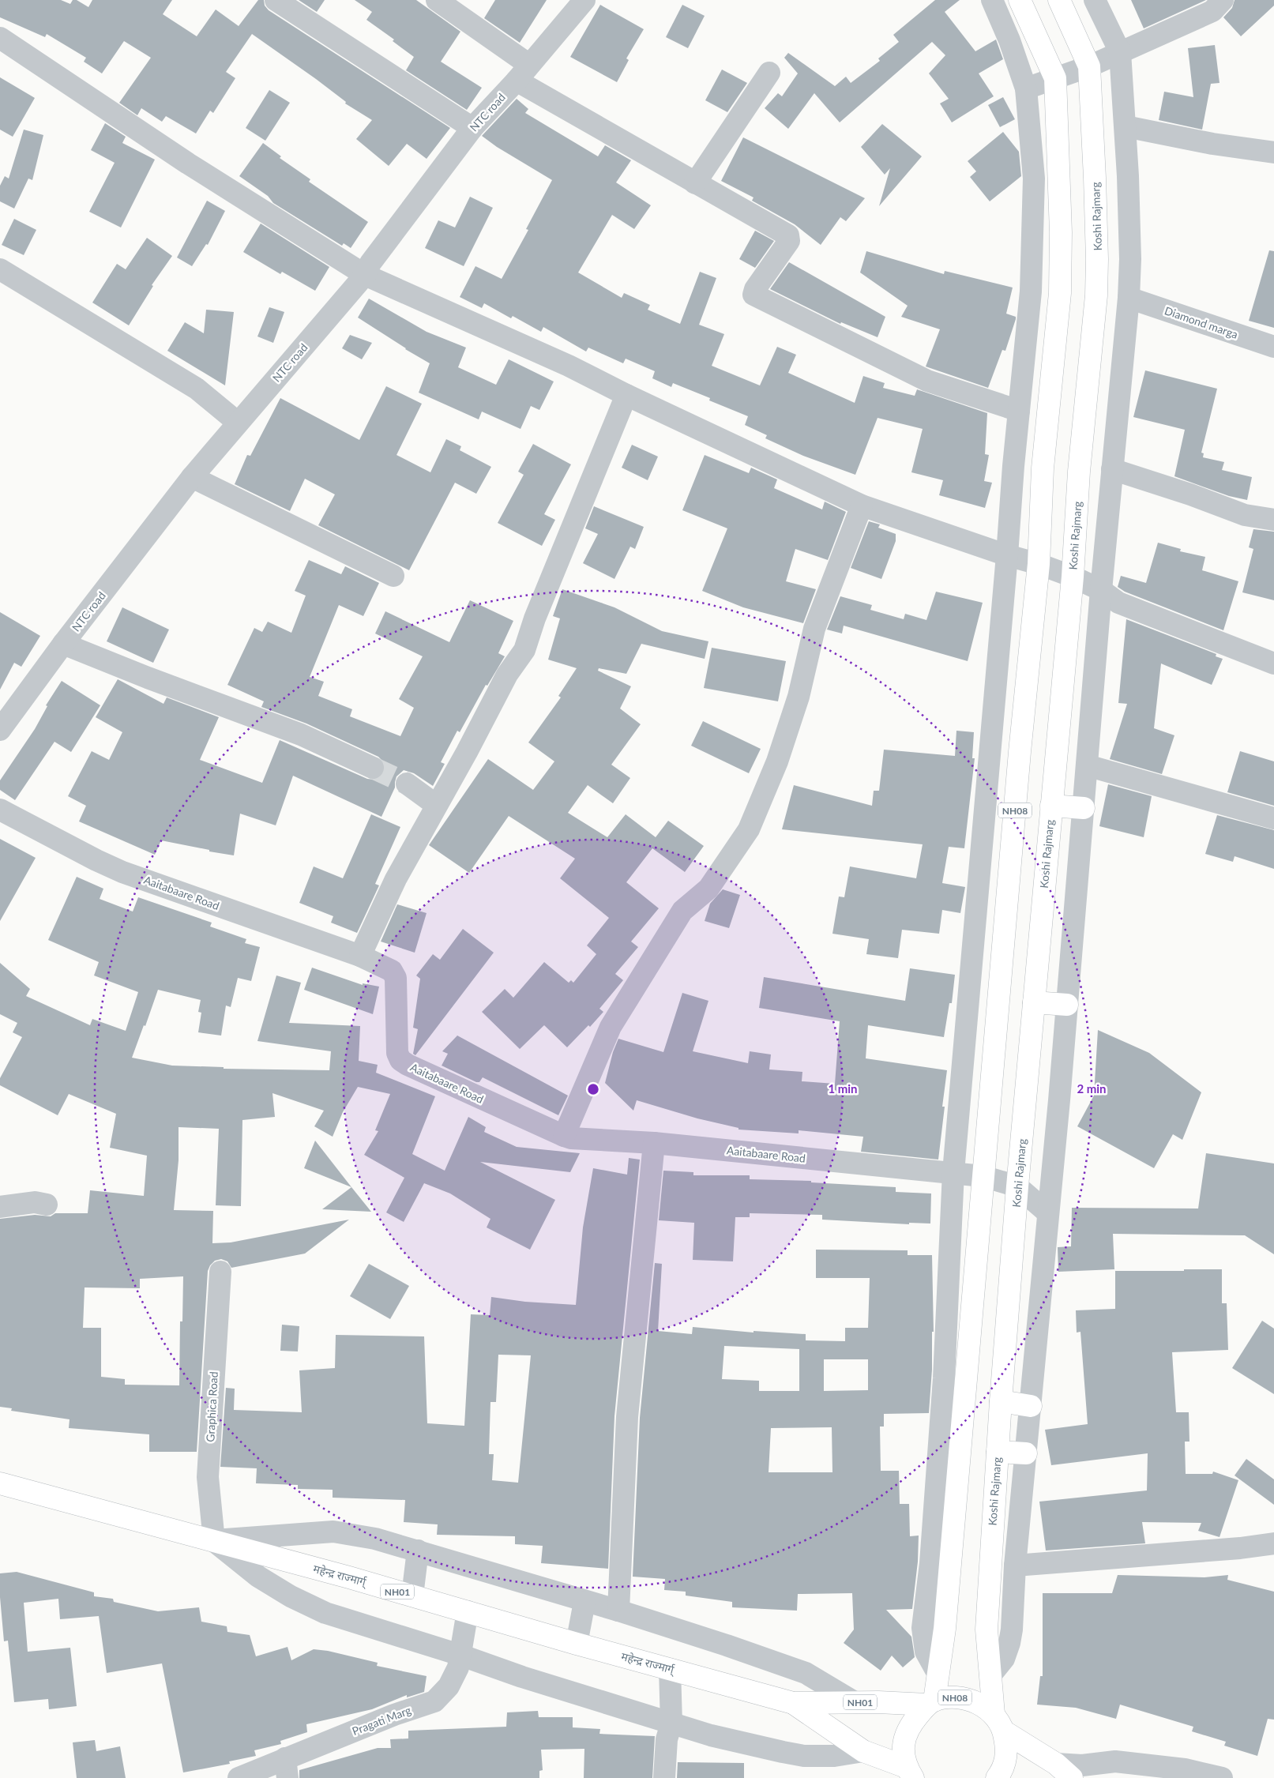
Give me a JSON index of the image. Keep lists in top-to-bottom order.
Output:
{
  "streets": {
    "main road": [
      "Koshi Rajmarg",
      "NH08",
      "महेन्द्र राज्मार्ग्",
      "NH01"
    ],
    "street": [
      "NTC road",
      "Diamond marga",
      "Aaitabaare Road",
      "Graphica Road",
      "Pragati Marg"
    ]
  },
  "crossings": [
    ["Koshi Rajmarg", "NH08"],
    ["Koshi Rajmarg", "Aaitabaare Road"],
    ["NH08", "Aaitabaare Road"],
    ["NH08", "महेन्द्र राज्मार्ग्"],
    ["Graphica Road", "महेन्द्र राज्मार्ग्"],
    ["महेन्द्र राज्मार्ग्", "Pragati Marg"]
  ],
  "rings": ["1 min", "2 min"]
}
